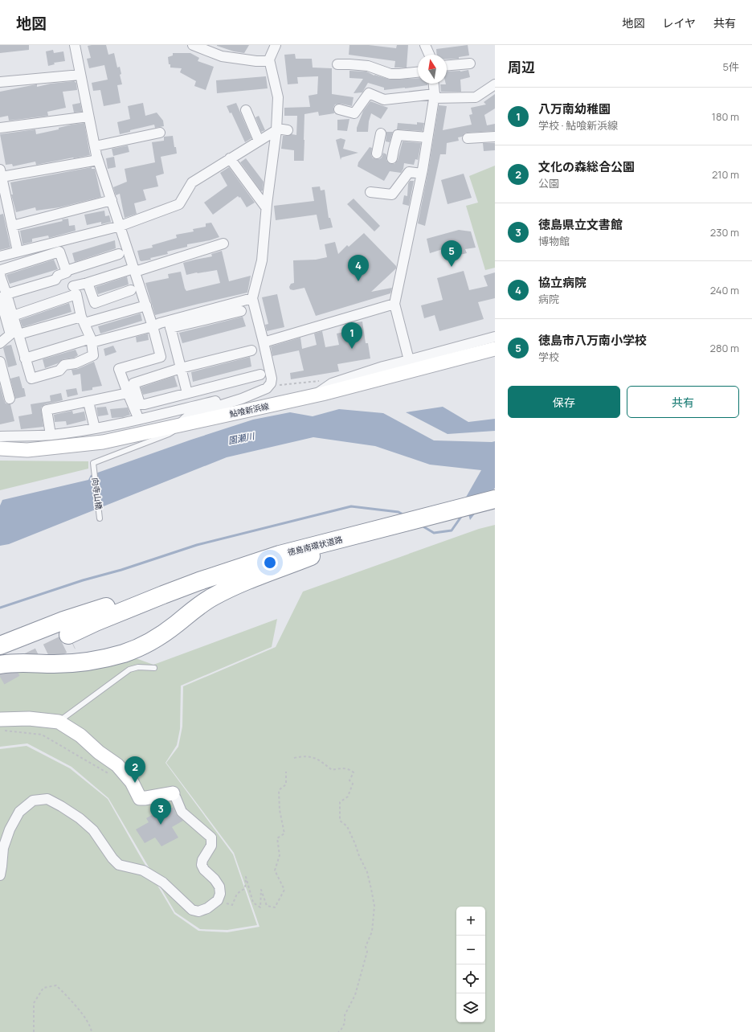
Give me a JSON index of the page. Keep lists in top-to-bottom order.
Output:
{
  "streets": {
    "highway": ["徳島南環状道路"],
    "main road": ["鮎喰新浜線"],
    "lane": ["向寺山橋"]
  },
  "crossings": [
    ["鮎喰新浜線", "向寺山橋"]
  ],
  "water": ["園瀬川"],
  "north": "top",
  "page": {
    "header": "地図",
    "nav": ["地図", "レイヤ", "共有"],
    "heading": ["周辺", "5件"],
    "list": [
      {
        "mark": "1",
        "name": "八万南幼稚園",
        "note": "学校 · 鮎喰新浜線",
        "value": "180 m"
      },
      {
        "mark": "2",
        "name": "文化の森総合公園",
        "note": "公園",
        "value": "210 m"
      },
      {
        "mark": "3",
        "name": "徳島県立文書館",
        "note": "博物館",
        "value": "230 m"
      },
      {
        "mark": "4",
        "name": "協立病院",
        "note": "病院",
        "value": "240 m"
      },
      {
        "mark": "5",
        "name": "徳島市八万南小学校",
        "note": "学校",
        "value": "280 m"
      }
    ],
    "pins": [
      "5",
      "4",
      "1",
      "2",
      "3"
    ],
    "buttons": ["保存", "共有"],
    "map_buttons": ["+", "−"]
  }
}
